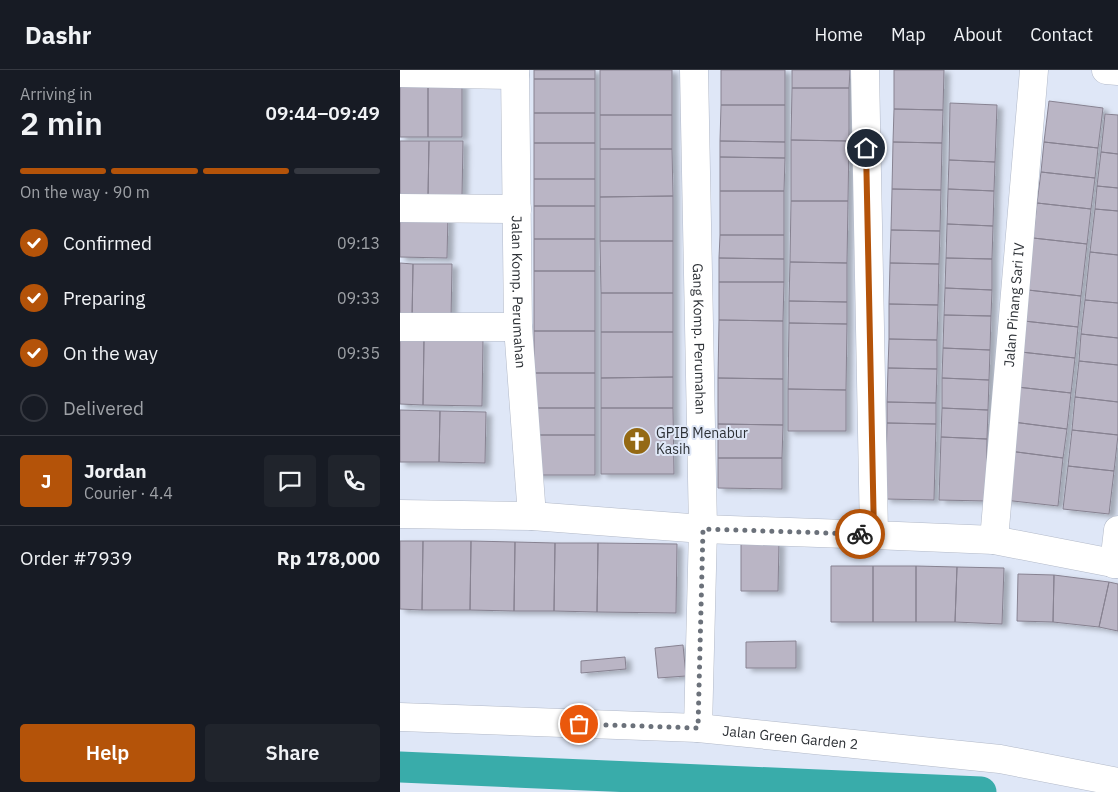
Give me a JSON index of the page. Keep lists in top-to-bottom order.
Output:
{
  "streets": {
    "street": [
      "Jalan Komp. Perumahan",
      "Jalan Pinang Sari IV",
      "Gang Komp. Perumahan",
      "Jalan Green Garden 2"
    ]
  },
  "crossings": [
    ["Gang Komp. Perumahan", "Jalan Green Garden 2"]
  ],
  "places": {
    "church": ["GPIB Menabur Kasih"]
  },
  "page": {
    "header": "Dashr",
    "nav": [
      "Home",
      "Map",
      "About",
      "Contact"
    ],
    "heading": ["2 min", "Arriving in", "09:44–09:49"],
    "panel": [
      "Jordan",
      "Courier · 4.4",
      "Order #7939",
      "Rp 178,000"
    ],
    "bar": "On the way · 90 m",
    "list": [
      ["Confirmed", "09:13"],
      ["Preparing", "09:33"],
      ["On the way", "09:35"],
      "Delivered"
    ],
    "round": "J",
    "buttons": ["Help", "Share"]
  }
}
